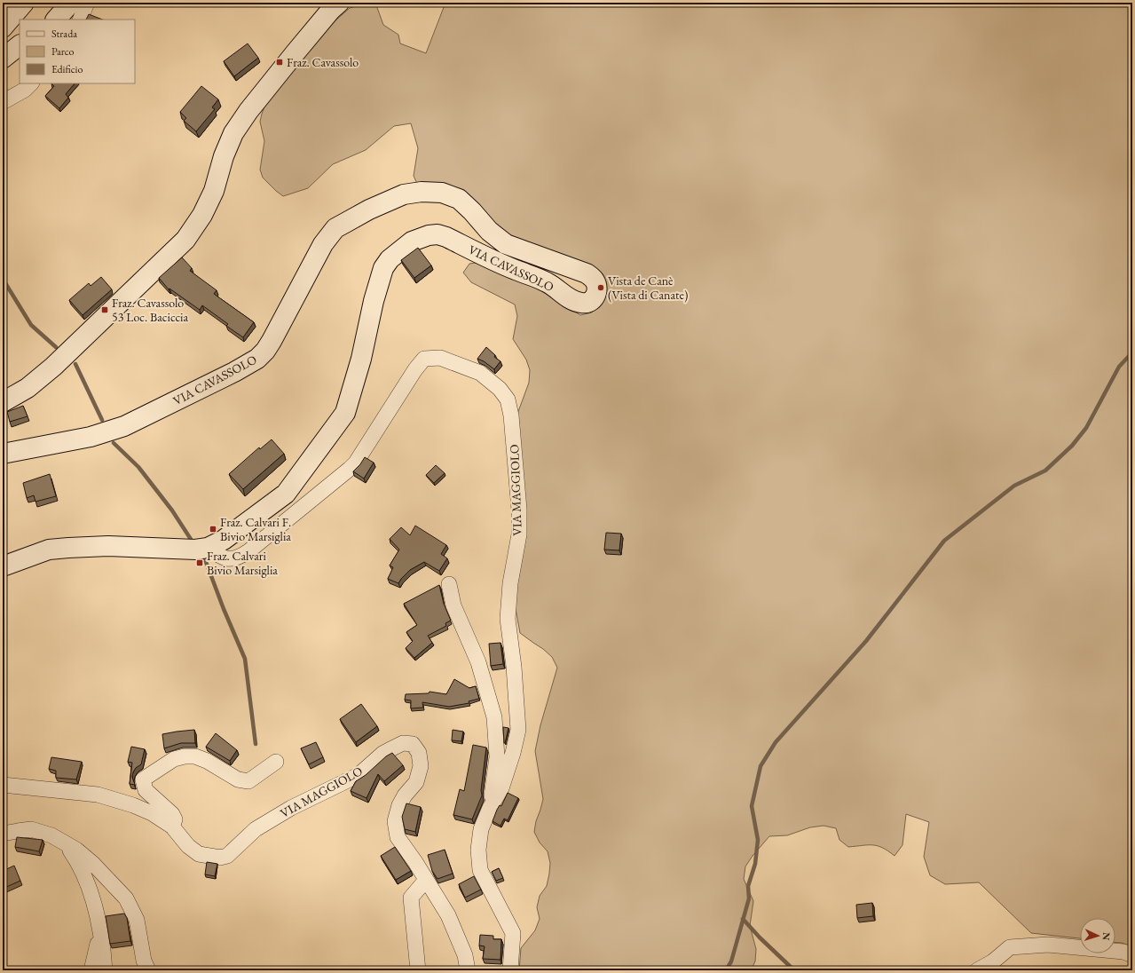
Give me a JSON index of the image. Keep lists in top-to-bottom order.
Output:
{
  "streets": {
    "main road": ["VIA CAVASSOLO"],
    "street": ["VIA MAGGIOLO"]
  },
  "crossings": [
    ["VIA CAVASSOLO", "VIA MAGGIOLO"]
  ],
  "places": {
    "transit": [
      "Fraz. Cavassolo",
      "Fraz. Cavassolo 53 Loc. Baciccia",
      "Fraz. Calvari F. Bivio Marsiglia",
      "Fraz. Calvari Bivio Marsiglia"
    ],
    "other": ["Vista de Canè (Vista di Canate)"]
  },
  "legend": ["Strada", "Parco", "Edificio"],
  "north": "right"
}
